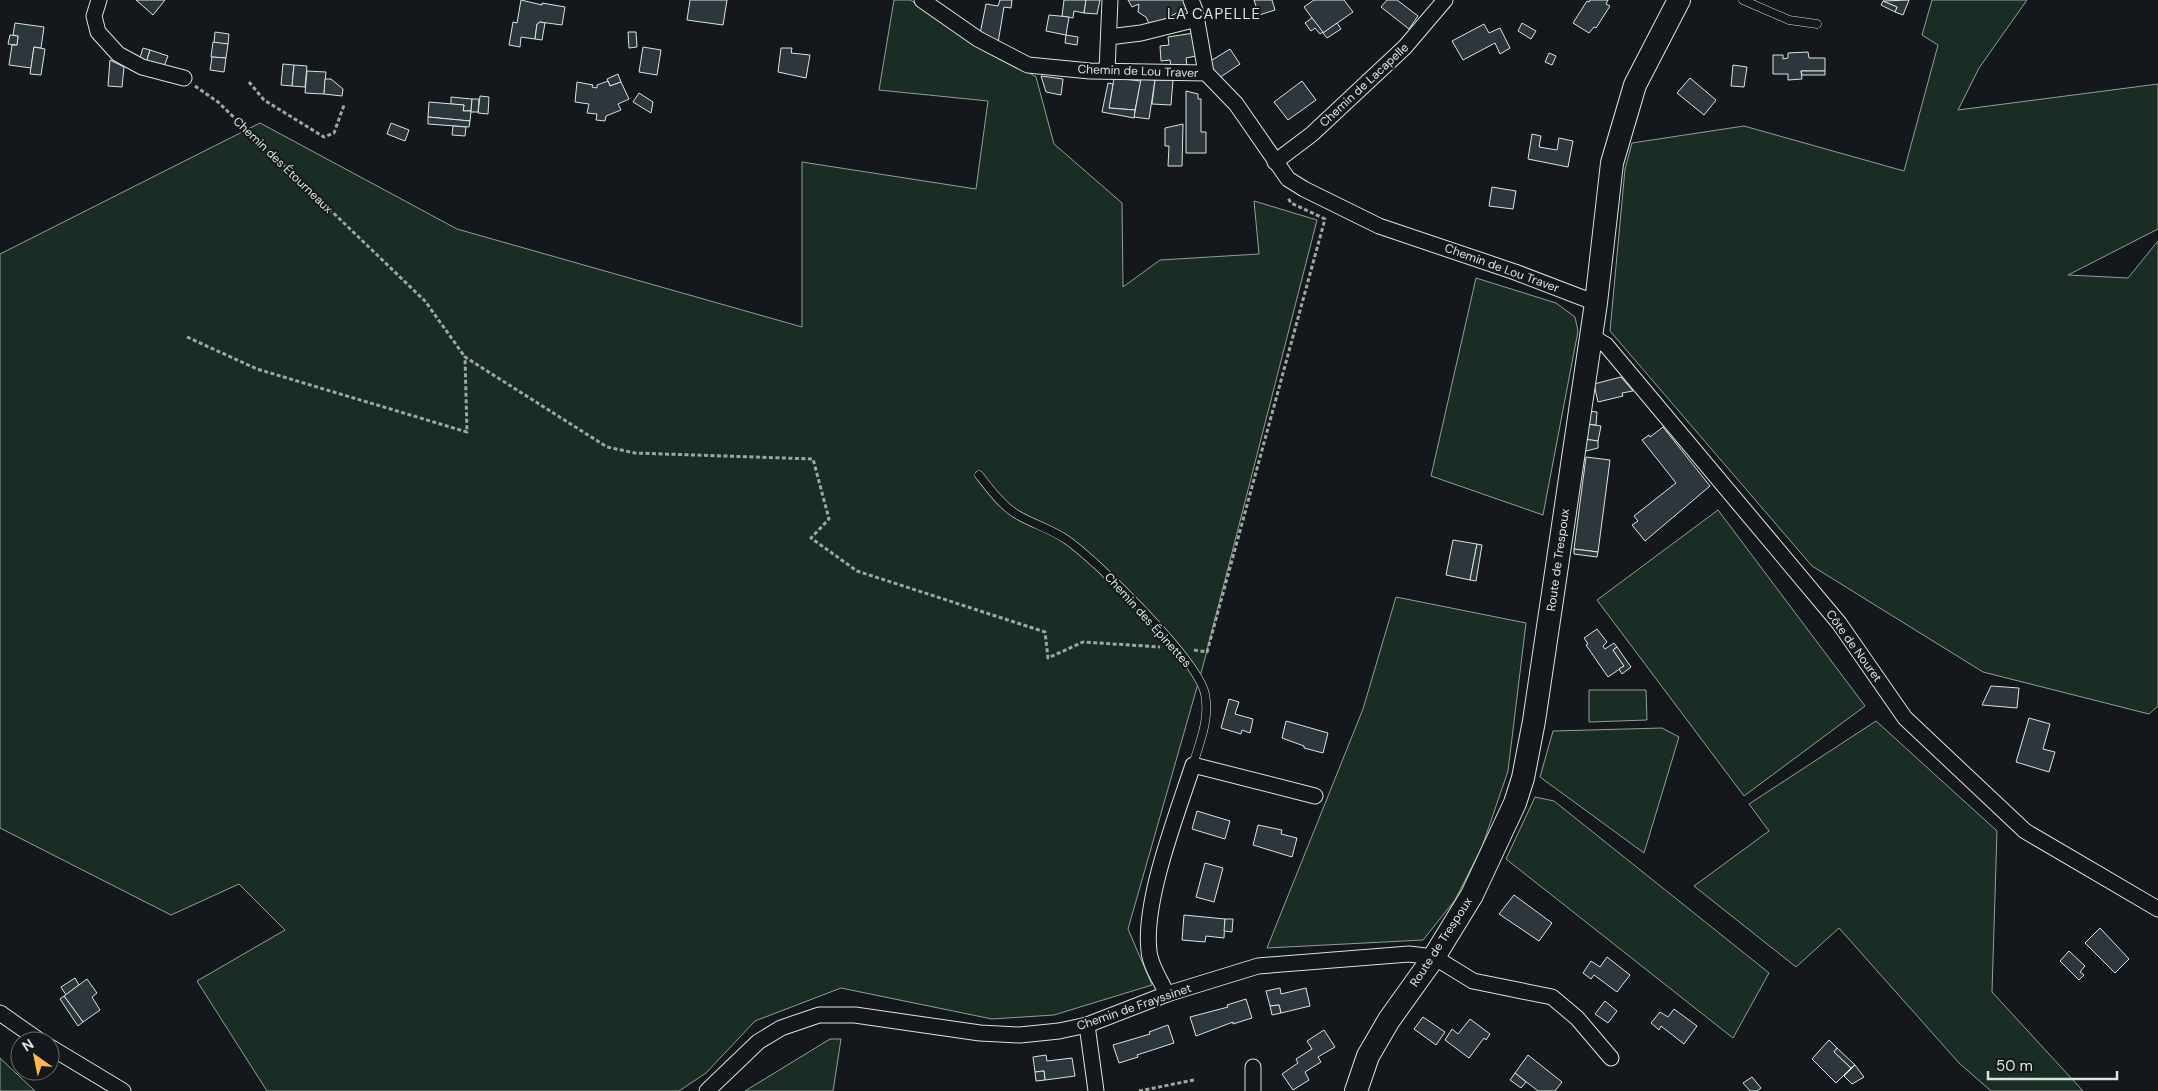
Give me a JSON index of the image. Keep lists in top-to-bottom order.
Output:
{
  "streets": {
    "street": [
      "Chemin de Lou Traver",
      "Chemin de Lacapelle",
      "Route de Trespoux",
      "Chemin des Épinettes",
      "Côte de Nouret",
      "Chemin de Frayssinet"
    ],
    "path": ["Chemin des Étourneaux"]
  },
  "crossings": [
    ["Chemin de Lou Traver", "Chemin de Lacapelle"],
    ["Chemin de Lou Traver", "Route de Trespoux"],
    ["Route de Trespoux", "Côte de Nouret"],
    ["Route de Trespoux", "Chemin de Frayssinet"],
    ["Chemin des Épinettes", "Chemin de Frayssinet"]
  ],
  "districts": ["LA CAPELLE"],
  "scale_bar": "50 m",
  "north": "top left"
}
